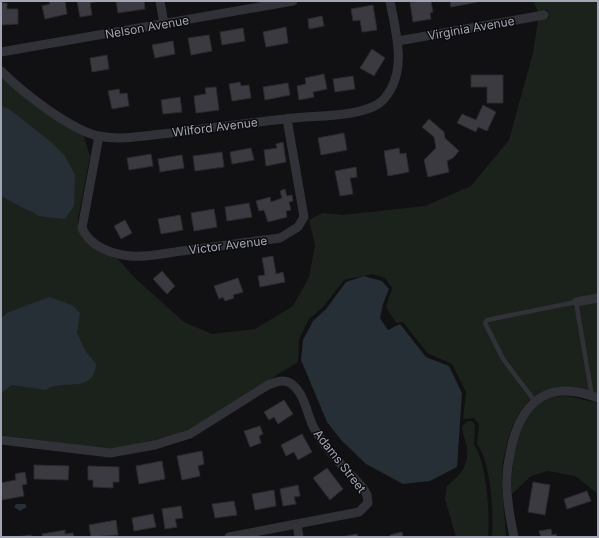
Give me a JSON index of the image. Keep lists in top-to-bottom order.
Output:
{
  "streets": {
    "street": [
      "Nelson Avenue",
      "Virginia Avenue",
      "Wilford Avenue",
      "Victor Avenue",
      "Adams Street"
    ]
  },
  "crossings": [
    ["Virginia Avenue", "Wilford Avenue"],
    ["Wilford Avenue", "Victor Avenue"]
  ]
}
